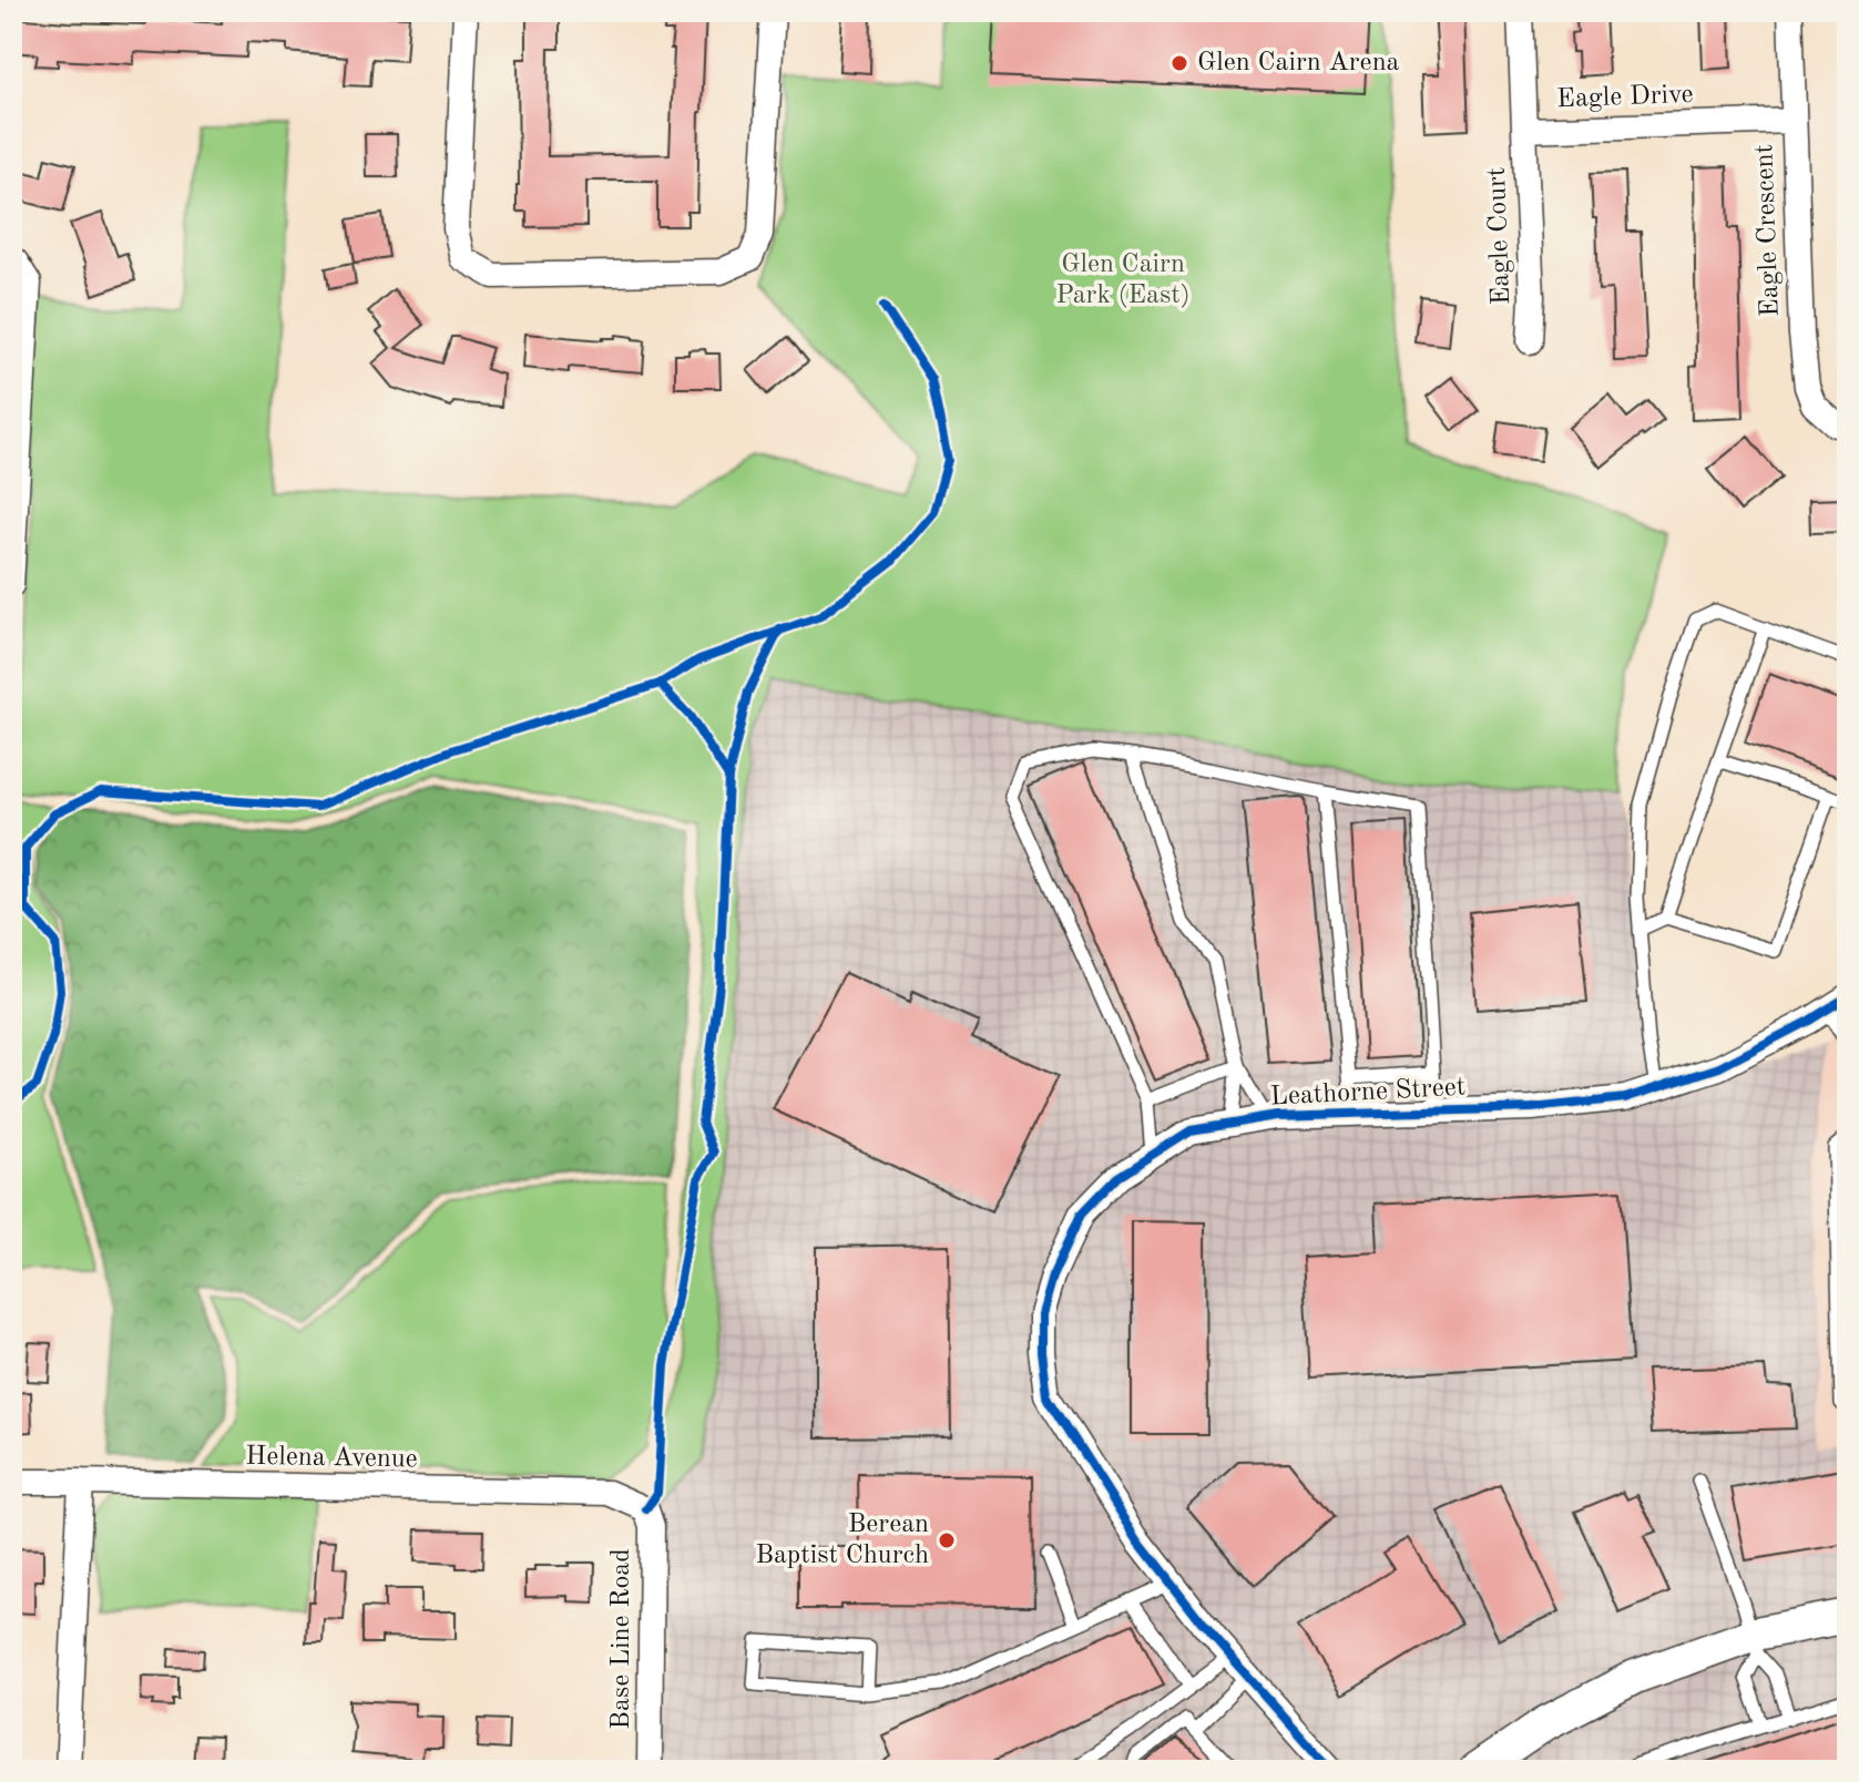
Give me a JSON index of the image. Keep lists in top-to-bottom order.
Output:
{
  "streets": {
    "street": [
      "Eagle Drive",
      "Eagle Crescent",
      "Eagle Court",
      "Leathorne Street",
      "Helena Avenue",
      "Base Line Road"
    ]
  },
  "crossings": [
    ["Eagle Drive", "Eagle Crescent"],
    ["Eagle Drive", "Eagle Court"],
    ["Helena Avenue", "Base Line Road"]
  ],
  "parks": ["Glen Cairn Park (East)"],
  "places": ["Glen Cairn Arena", "Berean Baptist Church"]
}
